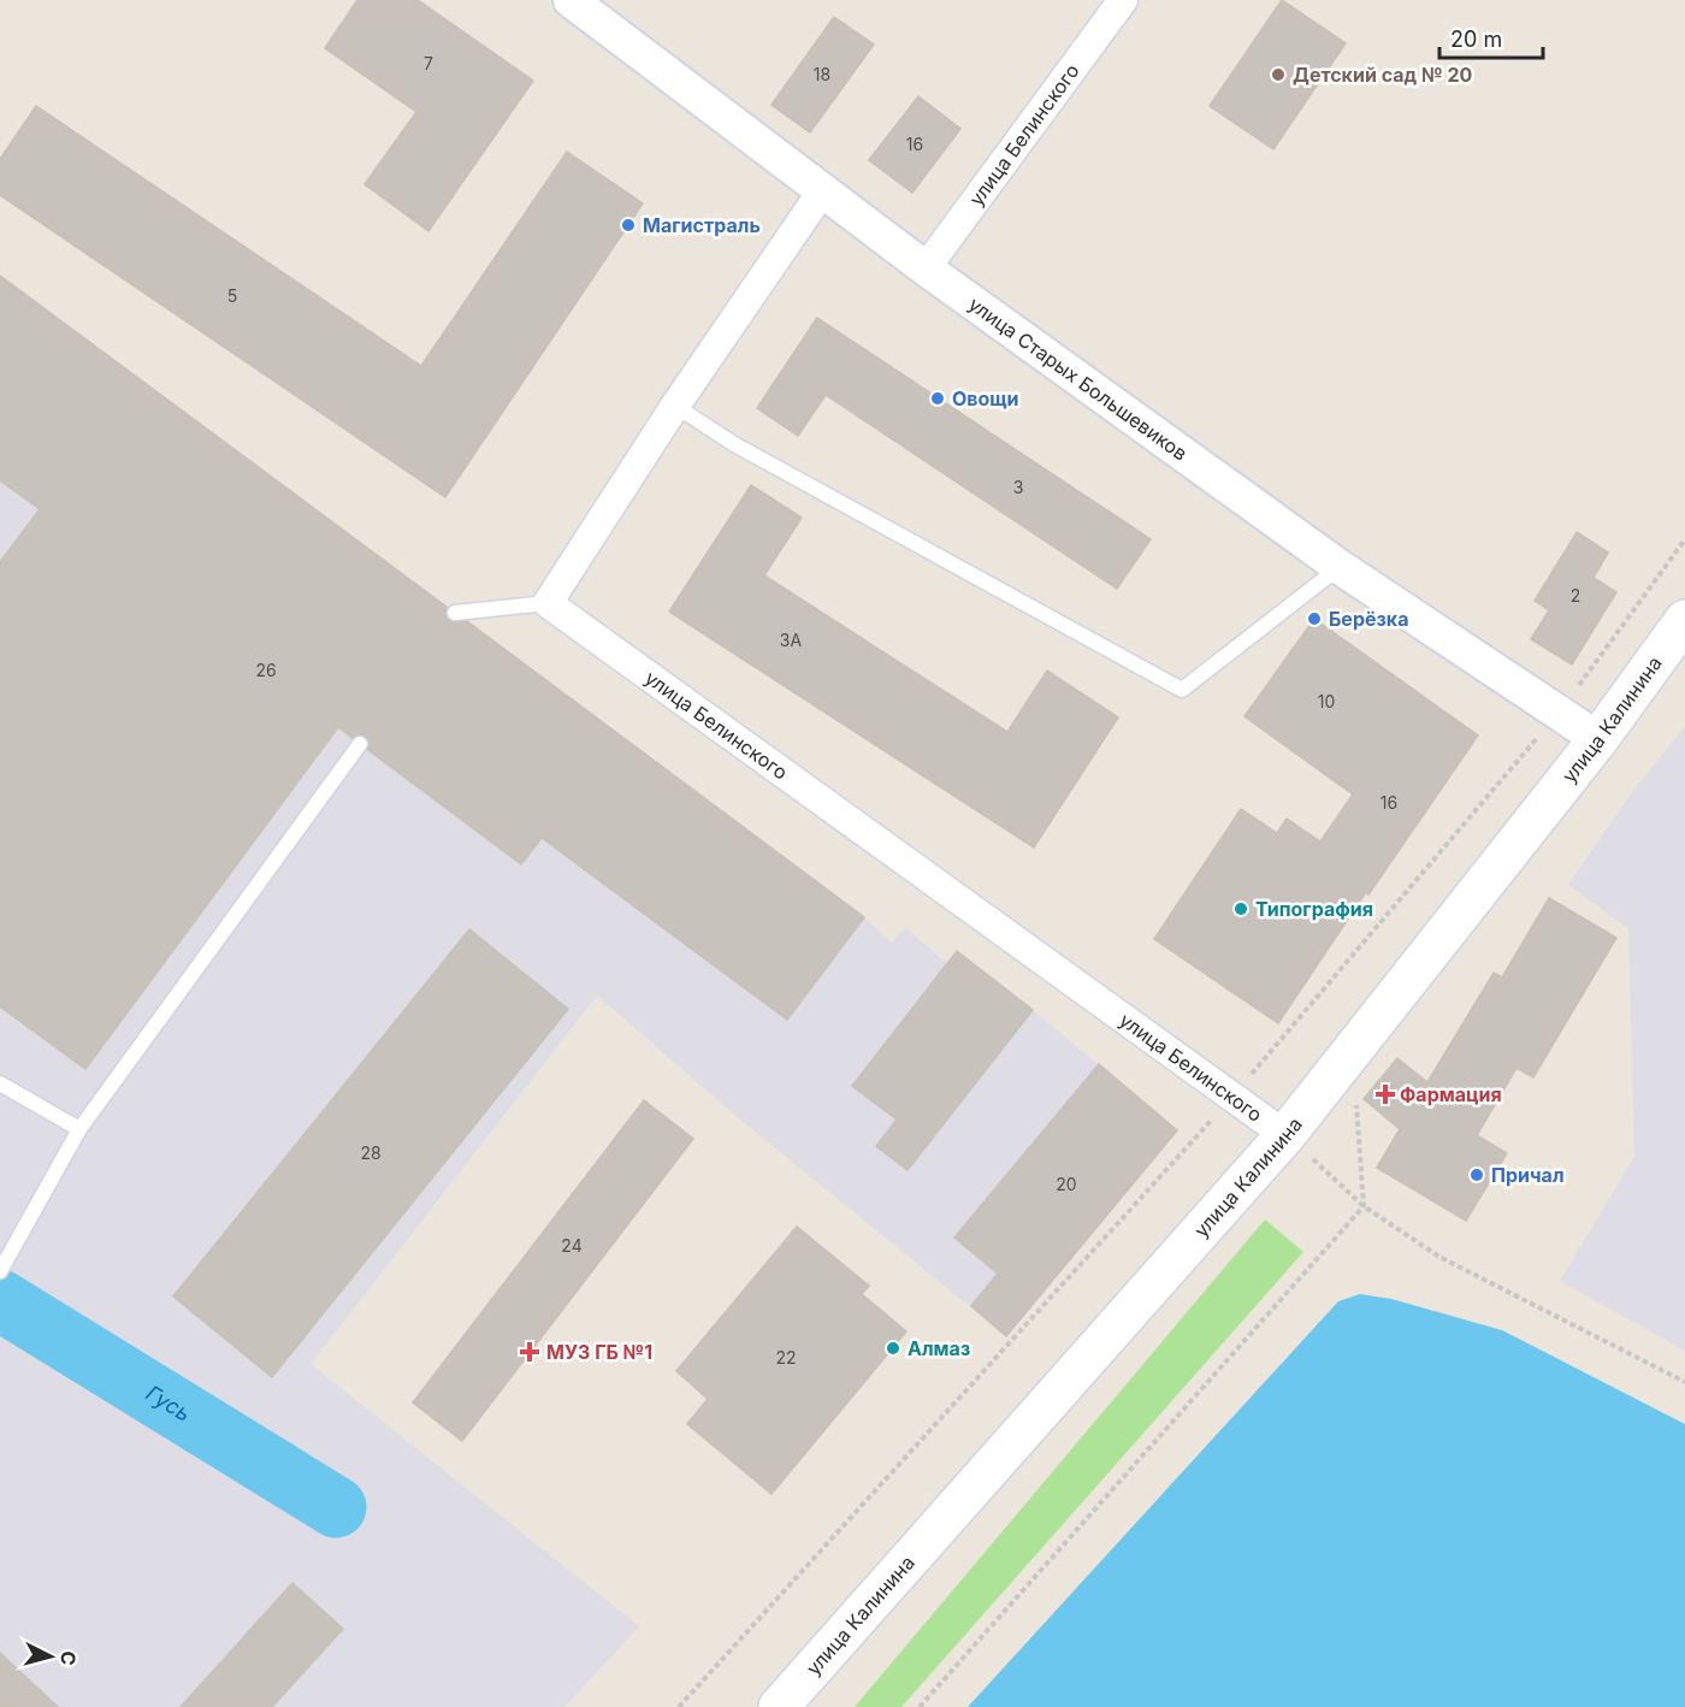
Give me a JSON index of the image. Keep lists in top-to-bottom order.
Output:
{
  "streets": {
    "main road": ["улица Калинина"],
    "street": ["улица Белинского", "улица Старых Большевиков"]
  },
  "crossings": [
    ["улица Белинского", "улица Старых Большевиков"],
    ["улица Белинского", "улица Калинина"],
    ["улица Старых Большевиков", "улица Калинина"]
  ],
  "water": ["Гусь"],
  "places": {
    "other": [
      "Детский сад № 20",
      "Магистраль",
      "Овощи",
      "Берёзка",
      "Типография",
      "Причал",
      "Алмаз"
    ],
    "health": ["Фармация", "МУЗ ГБ №1"]
  },
  "house_numbers": [
    "7",
    "18",
    "16",
    "5",
    "3",
    "2",
    "3А",
    "26",
    "10",
    "16",
    "28",
    "20",
    "24",
    "22"
  ],
  "scale_bar": "20 m",
  "north": "right"
}
